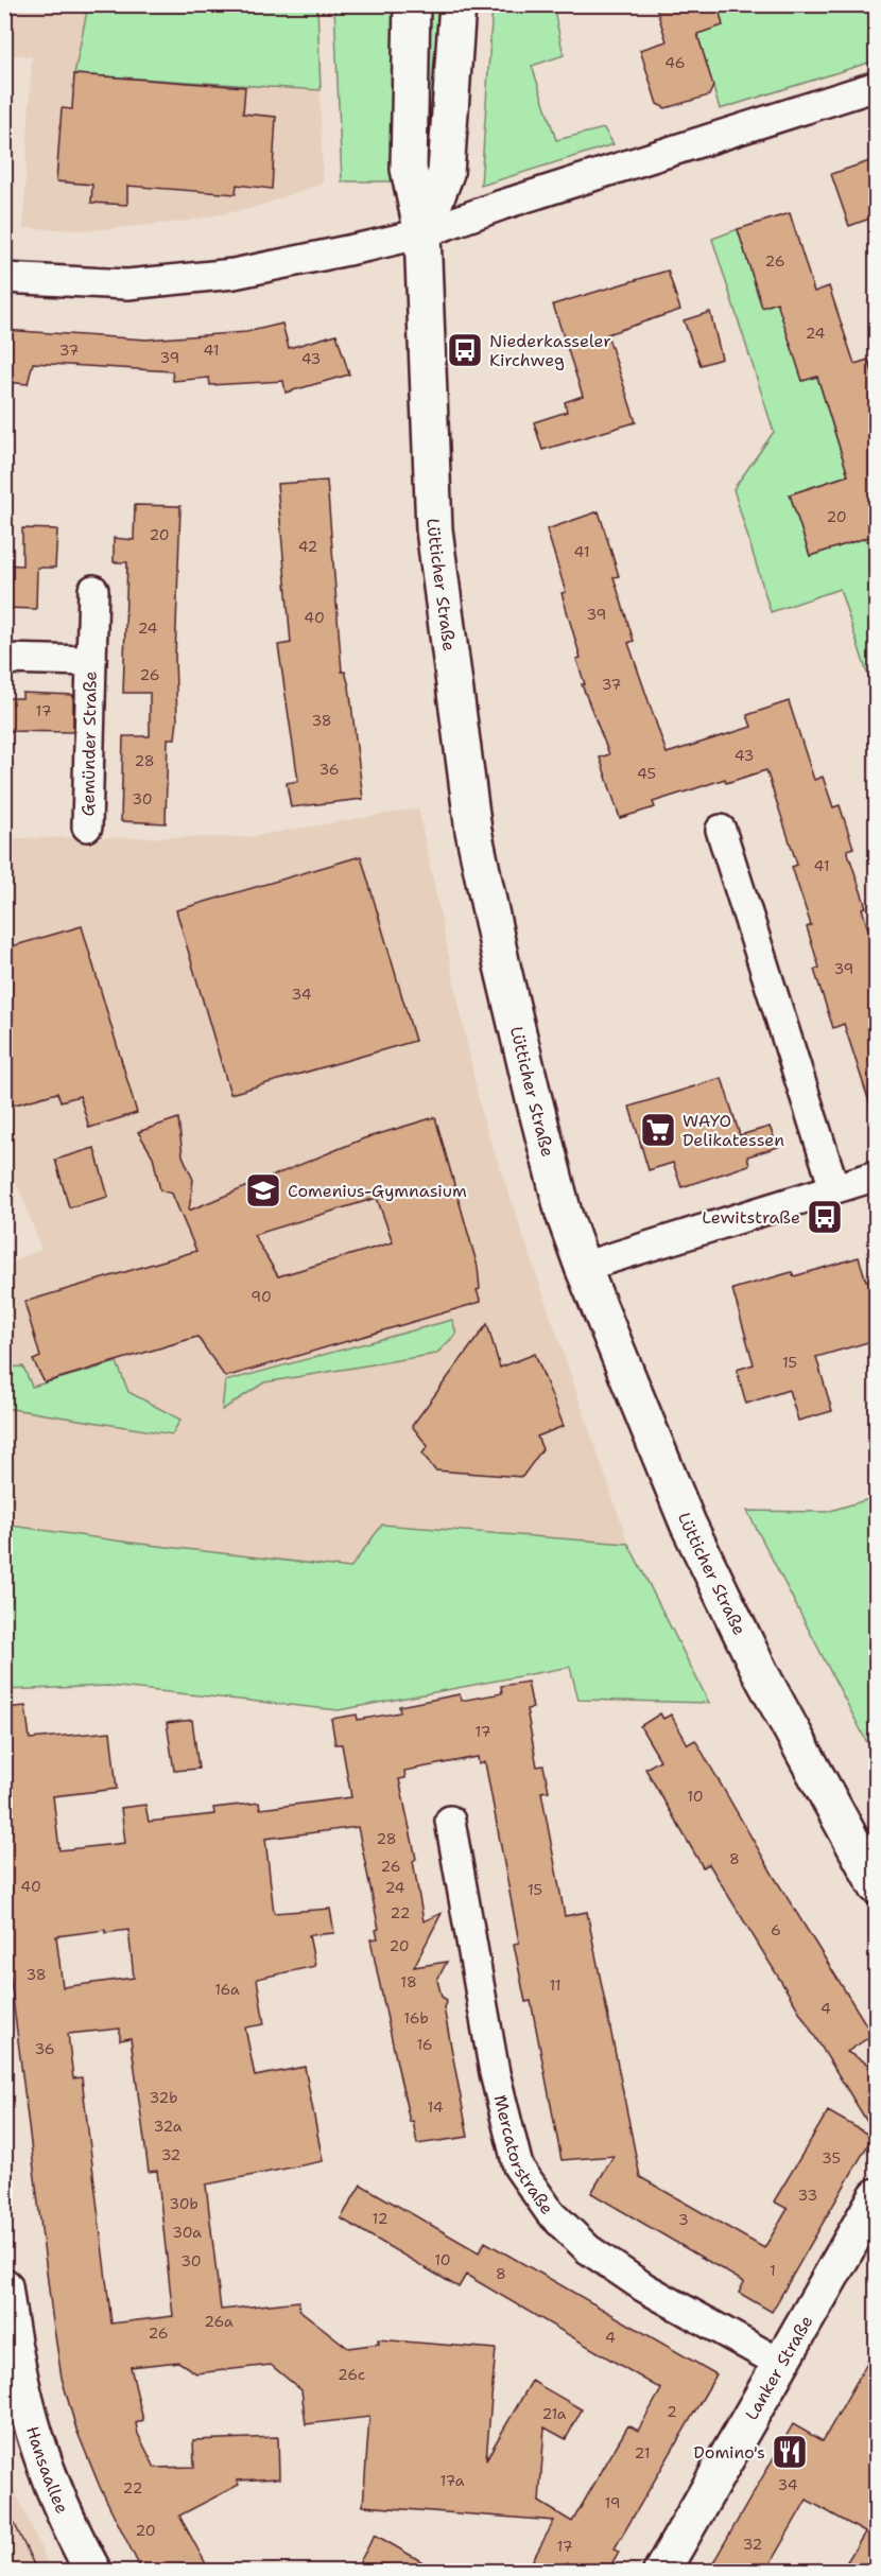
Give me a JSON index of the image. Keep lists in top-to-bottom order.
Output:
{
  "streets": {
    "main road": ["Lütticher Straße", "Lanker Straße", "Hansaallee"],
    "street": ["Gemünder Straße", "Mercatorstraße"]
  },
  "crossings": [
    ["Mercatorstraße", "Lanker Straße"]
  ],
  "places": {
    "bus stop": ["Niederkasseler Kirchweg", "Lewitstraße"],
    "supermarket": ["WAYO Delikatessen"],
    "school or university": ["Comenius-Gymnasium"],
    "restaurant": ["Domino's"]
  },
  "house_numbers": [
    "46",
    "26",
    "24",
    "37",
    "41",
    "39",
    "43",
    "20",
    "20",
    "42",
    "41",
    "39",
    "40",
    "24",
    "26",
    "37",
    "17",
    "38",
    "43",
    "28",
    "36",
    "45",
    "30",
    "41",
    "39",
    "34",
    "90",
    "15",
    "17",
    "10",
    "28",
    "8",
    "26",
    "40",
    "24",
    "15",
    "22",
    "6",
    "20",
    "38",
    "18",
    "11",
    "16a",
    "4",
    "16b",
    "16",
    "36",
    "32b",
    "14",
    "32a",
    "32",
    "35",
    "33",
    "30b",
    "12",
    "3",
    "30a",
    "10",
    "30",
    "1",
    "8",
    "26a",
    "26",
    "4",
    "26c",
    "2",
    "21a",
    "21",
    "17a",
    "34",
    "22",
    "19",
    "20",
    "32",
    "17"
  ]
}
